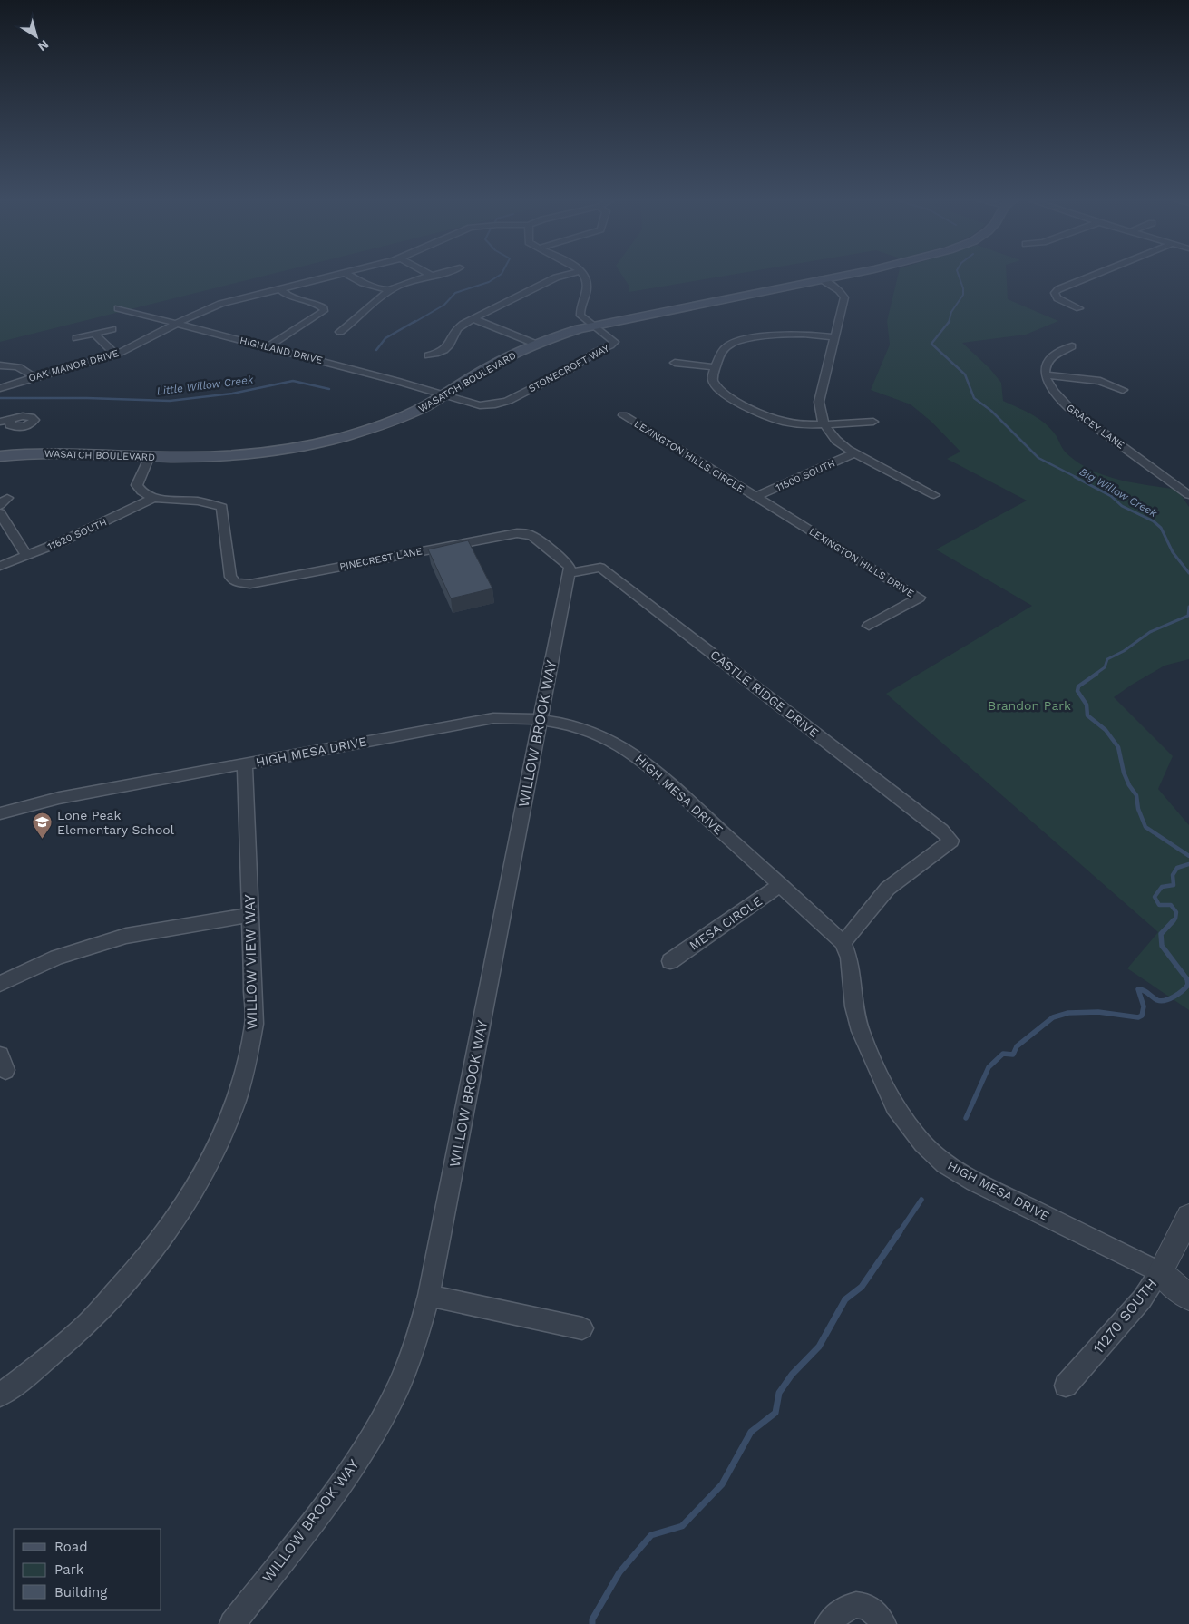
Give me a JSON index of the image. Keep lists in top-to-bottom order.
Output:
{
  "streets": {
    "main road": ["WASATCH BOULEVARD"],
    "street": [
      "HIGHLAND DRIVE",
      "OAK MANOR DRIVE",
      "STONECROFT WAY",
      "GRACEY LANE",
      "LEXINGTON HILLS CIRCLE",
      "11500 SOUTH",
      "11620 SOUTH",
      "PINECREST LANE",
      "LEXINGTON HILLS DRIVE",
      "CASTLE RIDGE DRIVE",
      "WILLOW BROOK WAY",
      "HIGH MESA DRIVE",
      "MESA CIRCLE",
      "WILLOW VIEW WAY",
      "11270 SOUTH"
    ]
  },
  "crossings": [
    ["HIGHLAND DRIVE", "OAK MANOR DRIVE"],
    ["HIGHLAND DRIVE", "STONECROFT WAY"],
    ["HIGHLAND DRIVE", "WASATCH BOULEVARD"],
    ["STONECROFT WAY", "WASATCH BOULEVARD"],
    ["LEXINGTON HILLS CIRCLE", "11500 SOUTH"],
    ["LEXINGTON HILLS CIRCLE", "LEXINGTON HILLS DRIVE"],
    ["11500 SOUTH", "LEXINGTON HILLS DRIVE"],
    ["11620 SOUTH", "PINECREST LANE"],
    ["PINECREST LANE", "CASTLE RIDGE DRIVE"],
    ["PINECREST LANE", "WILLOW BROOK WAY"],
    ["CASTLE RIDGE DRIVE", "WILLOW BROOK WAY"],
    ["CASTLE RIDGE DRIVE", "HIGH MESA DRIVE"],
    ["WILLOW BROOK WAY", "HIGH MESA DRIVE"],
    ["HIGH MESA DRIVE", "MESA CIRCLE"],
    ["HIGH MESA DRIVE", "WILLOW VIEW WAY"],
    ["HIGH MESA DRIVE", "11270 SOUTH"]
  ],
  "water": ["Little Willow Creek", "Big Willow Creek"],
  "parks": ["Brandon Park"],
  "places": {
    "school or university": ["Lone Peak Elementary School"]
  },
  "legend": ["Road", "Park", "Building"],
  "north": "bottom right"
}
